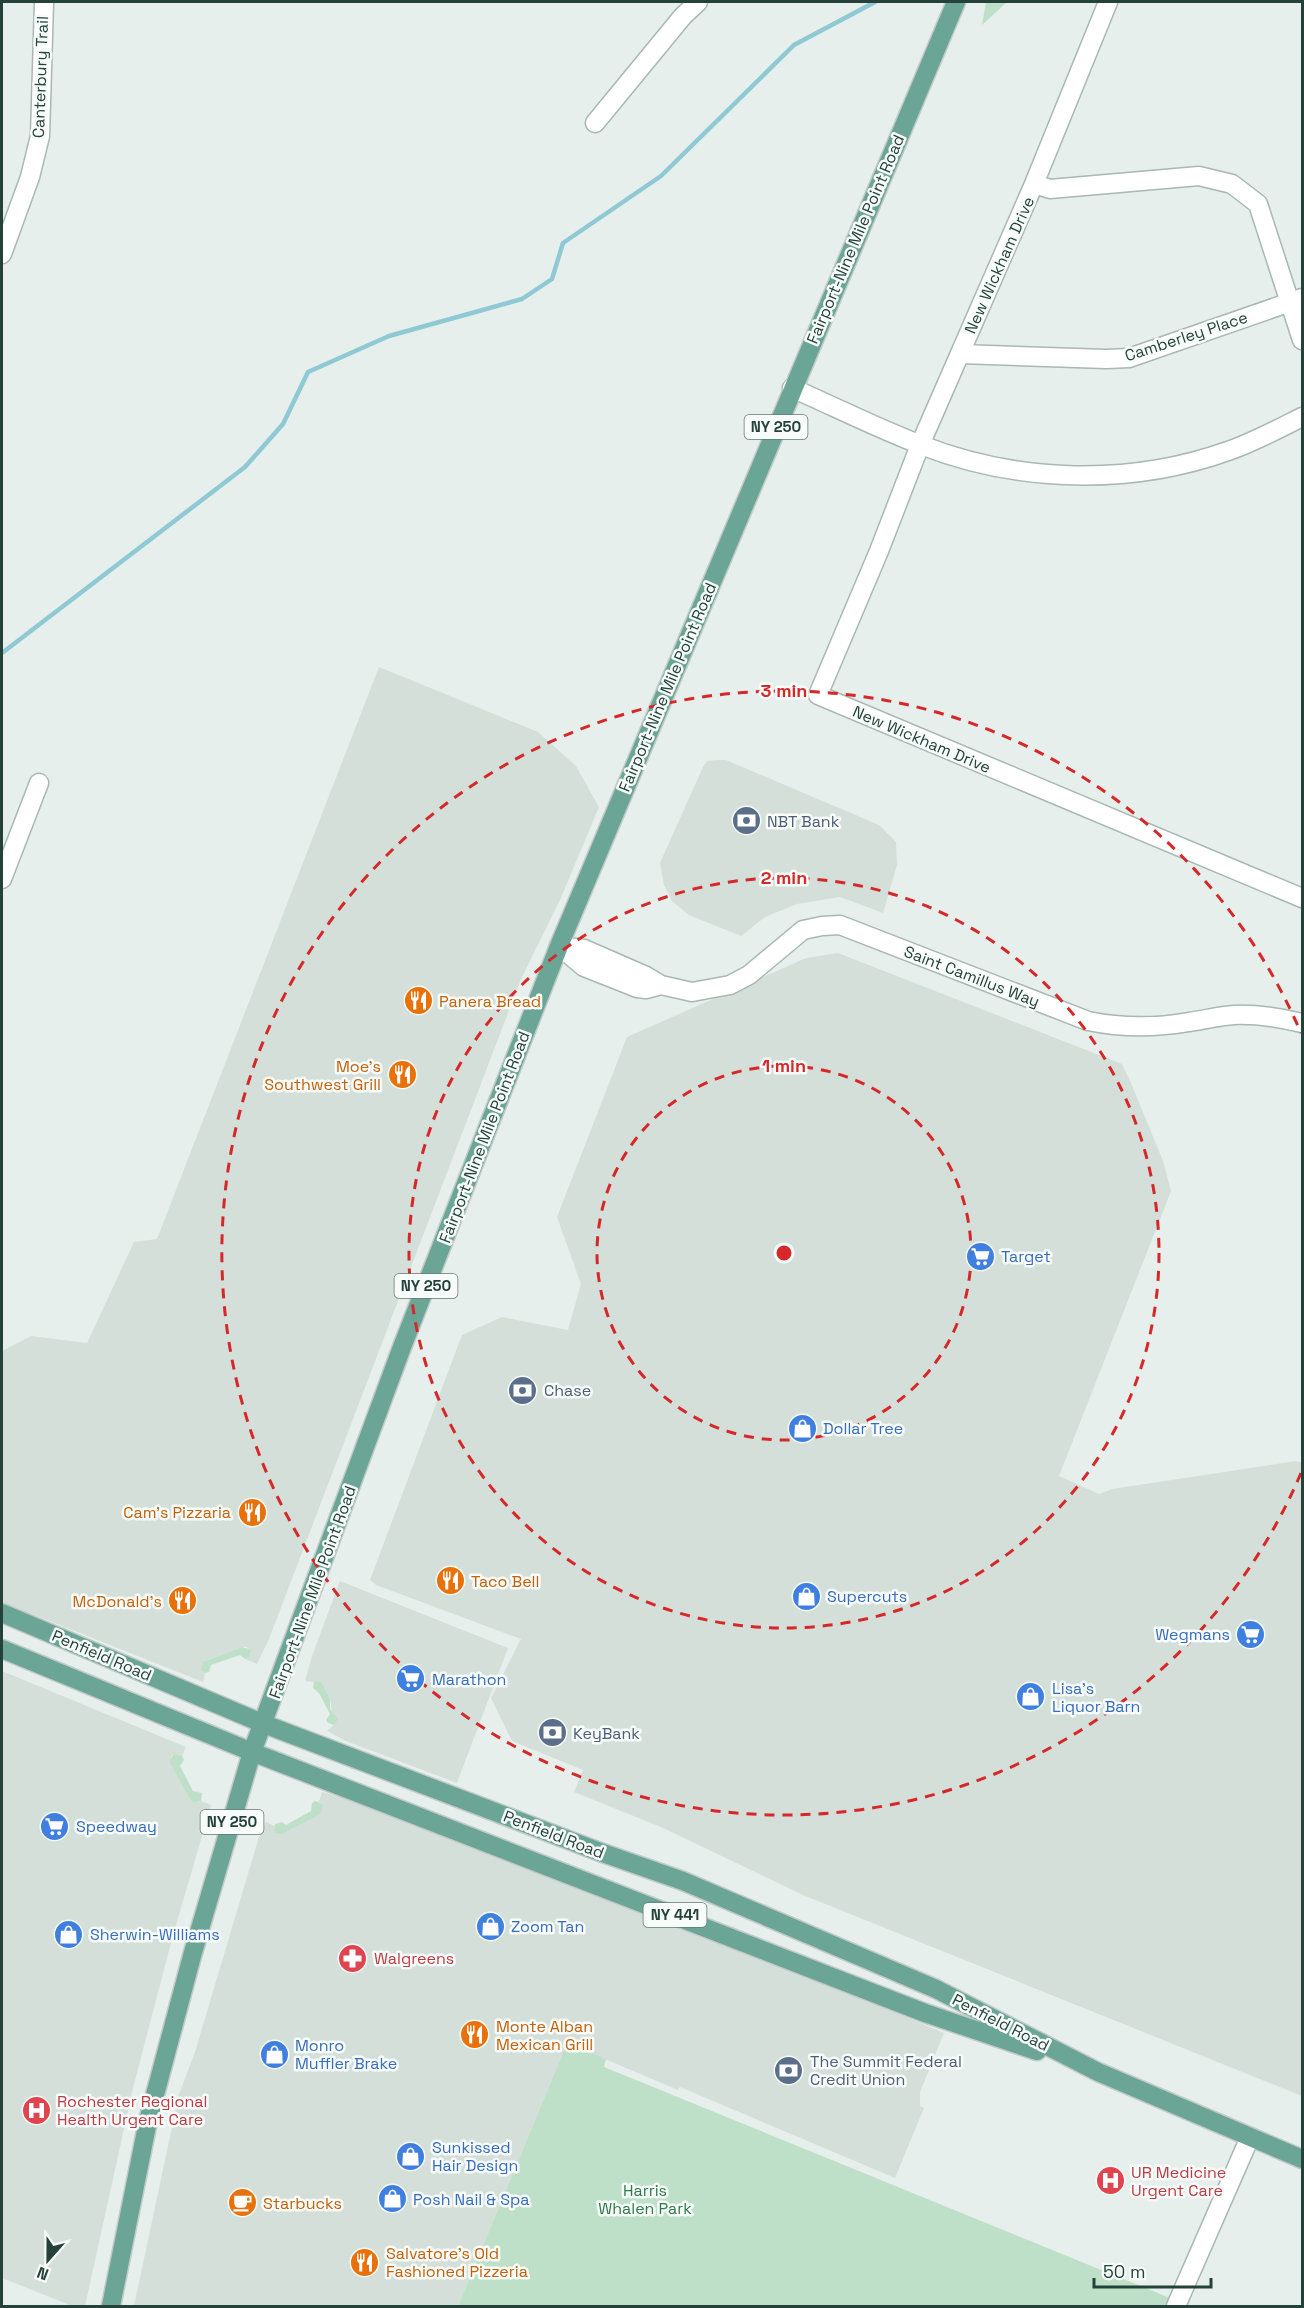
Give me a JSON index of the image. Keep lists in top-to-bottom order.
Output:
{
  "streets": {
    "main road": [
      "Fairport-Nine Mile Point Road",
      "NY 250",
      "Penfield Road",
      "NY 441"
    ],
    "street": [
      "Canterbury Trail",
      "New Wickham Drive",
      "Camberley Place",
      "Saint Camillus Way"
    ]
  },
  "crossings": [
    ["Fairport-Nine Mile Point Road", "Saint Camillus Way"],
    ["Fairport-Nine Mile Point Road", "Penfield Road"],
    ["New Wickham Drive", "Camberley Place"]
  ],
  "parks": ["Harris Whalen Park"],
  "places": {
    "bank": [
      "NBT Bank",
      "Chase",
      "KeyBank",
      "The Summit Federal Credit Union"
    ],
    "restaurant": [
      "Panera Bread",
      "Moe's Southwest Grill",
      "Cam's Pizzaria",
      "Taco Bell",
      "McDonald's",
      "Monte Alban Mexican Grill",
      "Salvatore's Old Fashioned Pizzeria"
    ],
    "supermarket": [
      "Target",
      "Wegmans",
      "Marathon",
      "Speedway"
    ],
    "shop": [
      "Dollar Tree",
      "Supercuts",
      "Lisa's Liquor Barn",
      "Zoom Tan",
      "Sherwin-Williams",
      "Monro Muffler Brake",
      "Sunkissed Hair Design",
      "Posh Nail & Spa"
    ],
    "pharmacy": ["Walgreens"],
    "hospital": ["Rochester Regional Health Urgent Care", "UR Medicine Urgent Care"],
    "cafe": ["Starbucks"]
  },
  "scale_bar": "50 m",
  "north": "bottom",
  "rings": ["3 min", "2 min", "1 min"]
}
